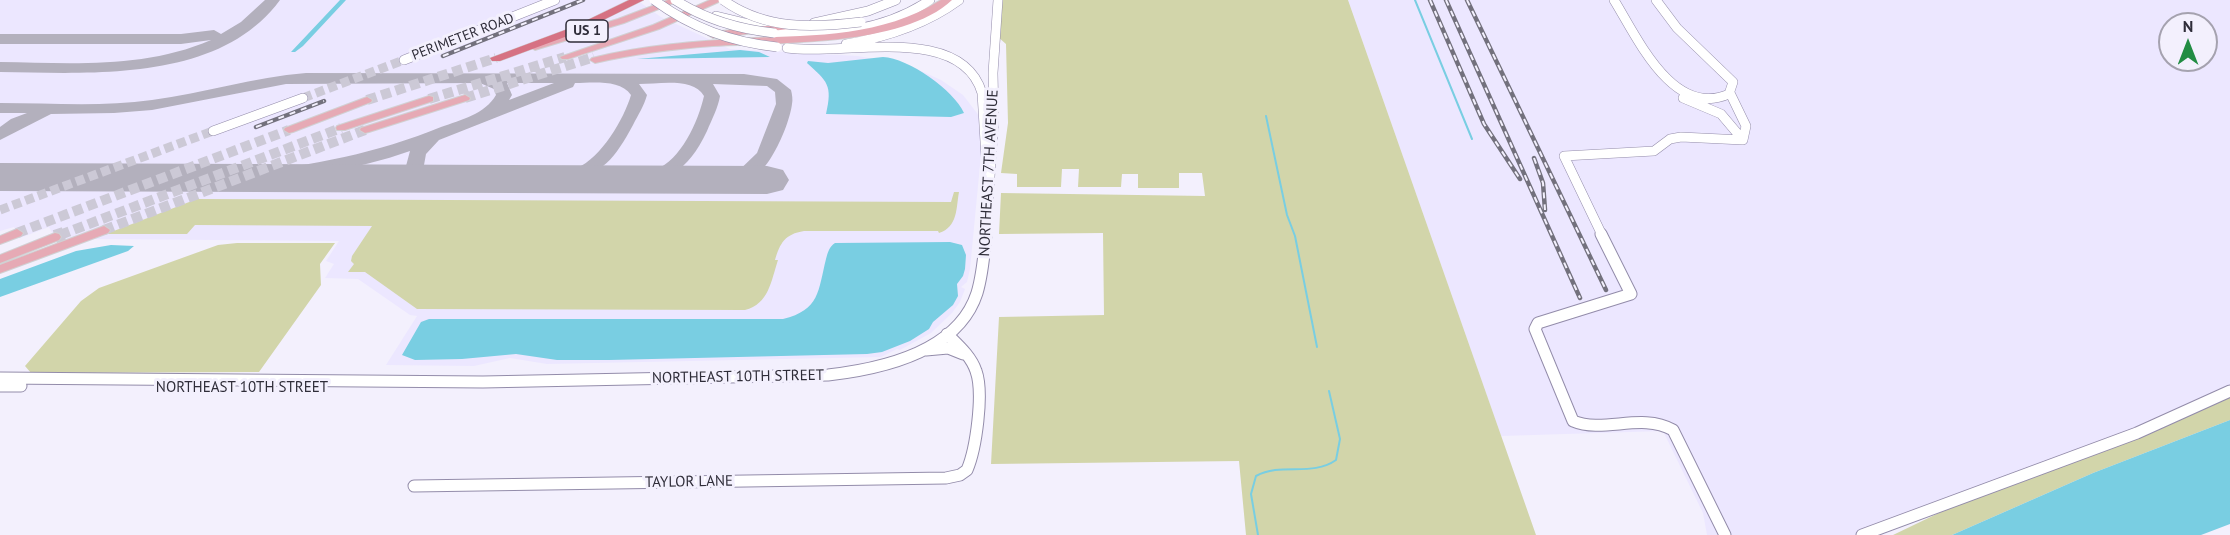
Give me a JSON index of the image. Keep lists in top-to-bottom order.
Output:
{
  "streets": {
    "main road": ["US 1"],
    "street": [
      "PERIMETER ROAD",
      "NORTHEAST 7TH AVENUE",
      "NORTHEAST 10TH STREET",
      "TAYLOR LANE"
    ]
  },
  "crossings": [
    ["NORTHEAST 7TH AVENUE", "NORTHEAST 10TH STREET"]
  ],
  "north": "top"
}
